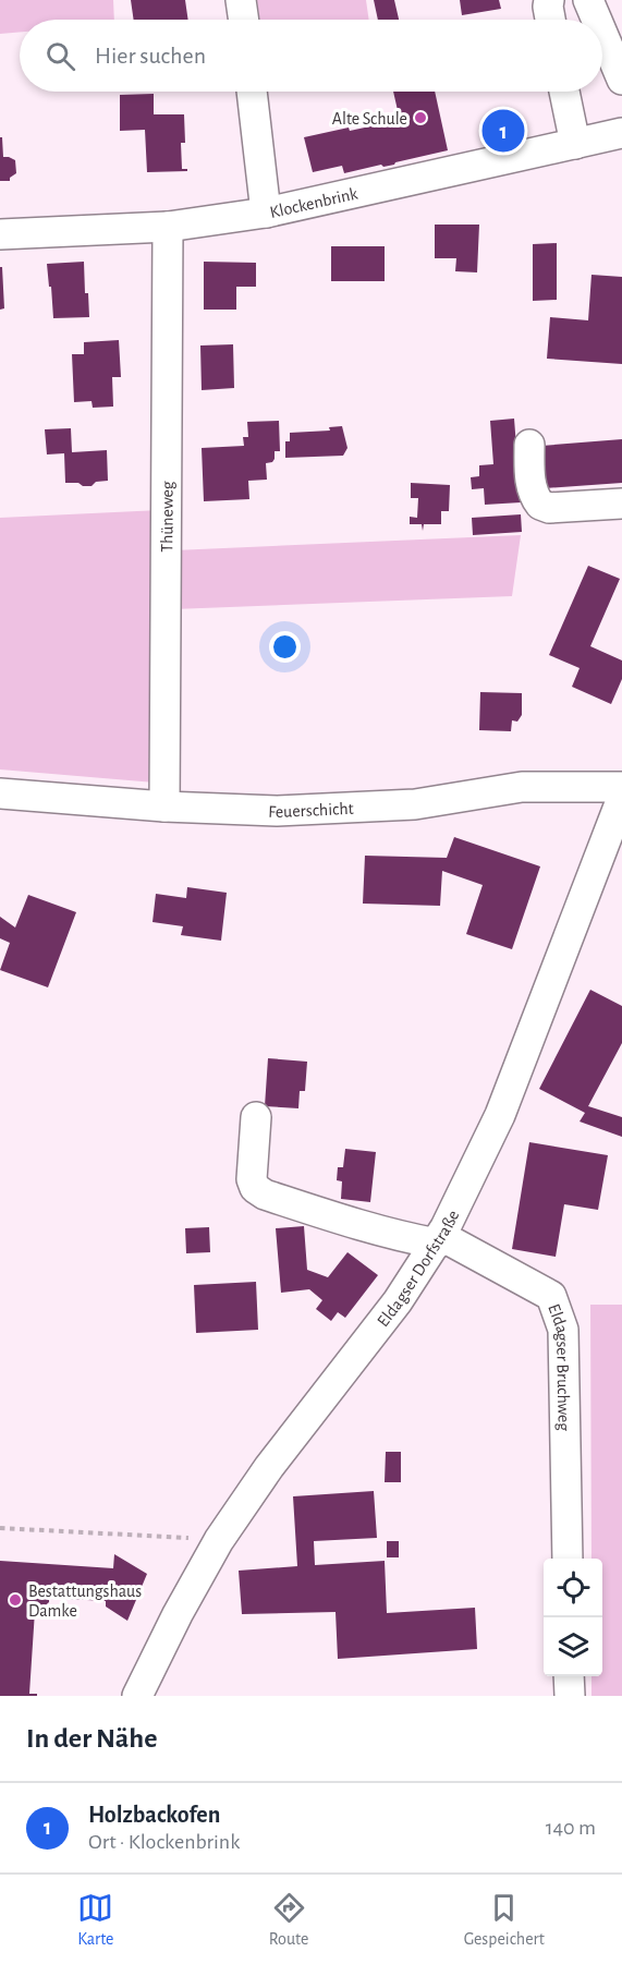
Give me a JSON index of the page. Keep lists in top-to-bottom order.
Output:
{
  "streets": {
    "street": [
      "Klockenbrink",
      "Thüneweg",
      "Feuerschicht",
      "Eldagser Dorfstraße",
      "Eldagser Bruchweg"
    ]
  },
  "crossings": [
    ["Klockenbrink", "Thüneweg"],
    ["Thüneweg", "Feuerschicht"],
    ["Eldagser Dorfstraße", "Eldagser Bruchweg"]
  ],
  "places": ["Alte Schule", "Bestattungshaus Damke"],
  "page": {
    "search": "Hier suchen",
    "pins": "1",
    "heading": "In der Nähe",
    "list": [
      {
        "mark": "1",
        "name": "Holzbackofen",
        "note": "Ort · Klockenbrink",
        "value": "140 m"
      }
    ],
    "nav": ["Karte", "Route", "Gespeichert"]
  }
}
